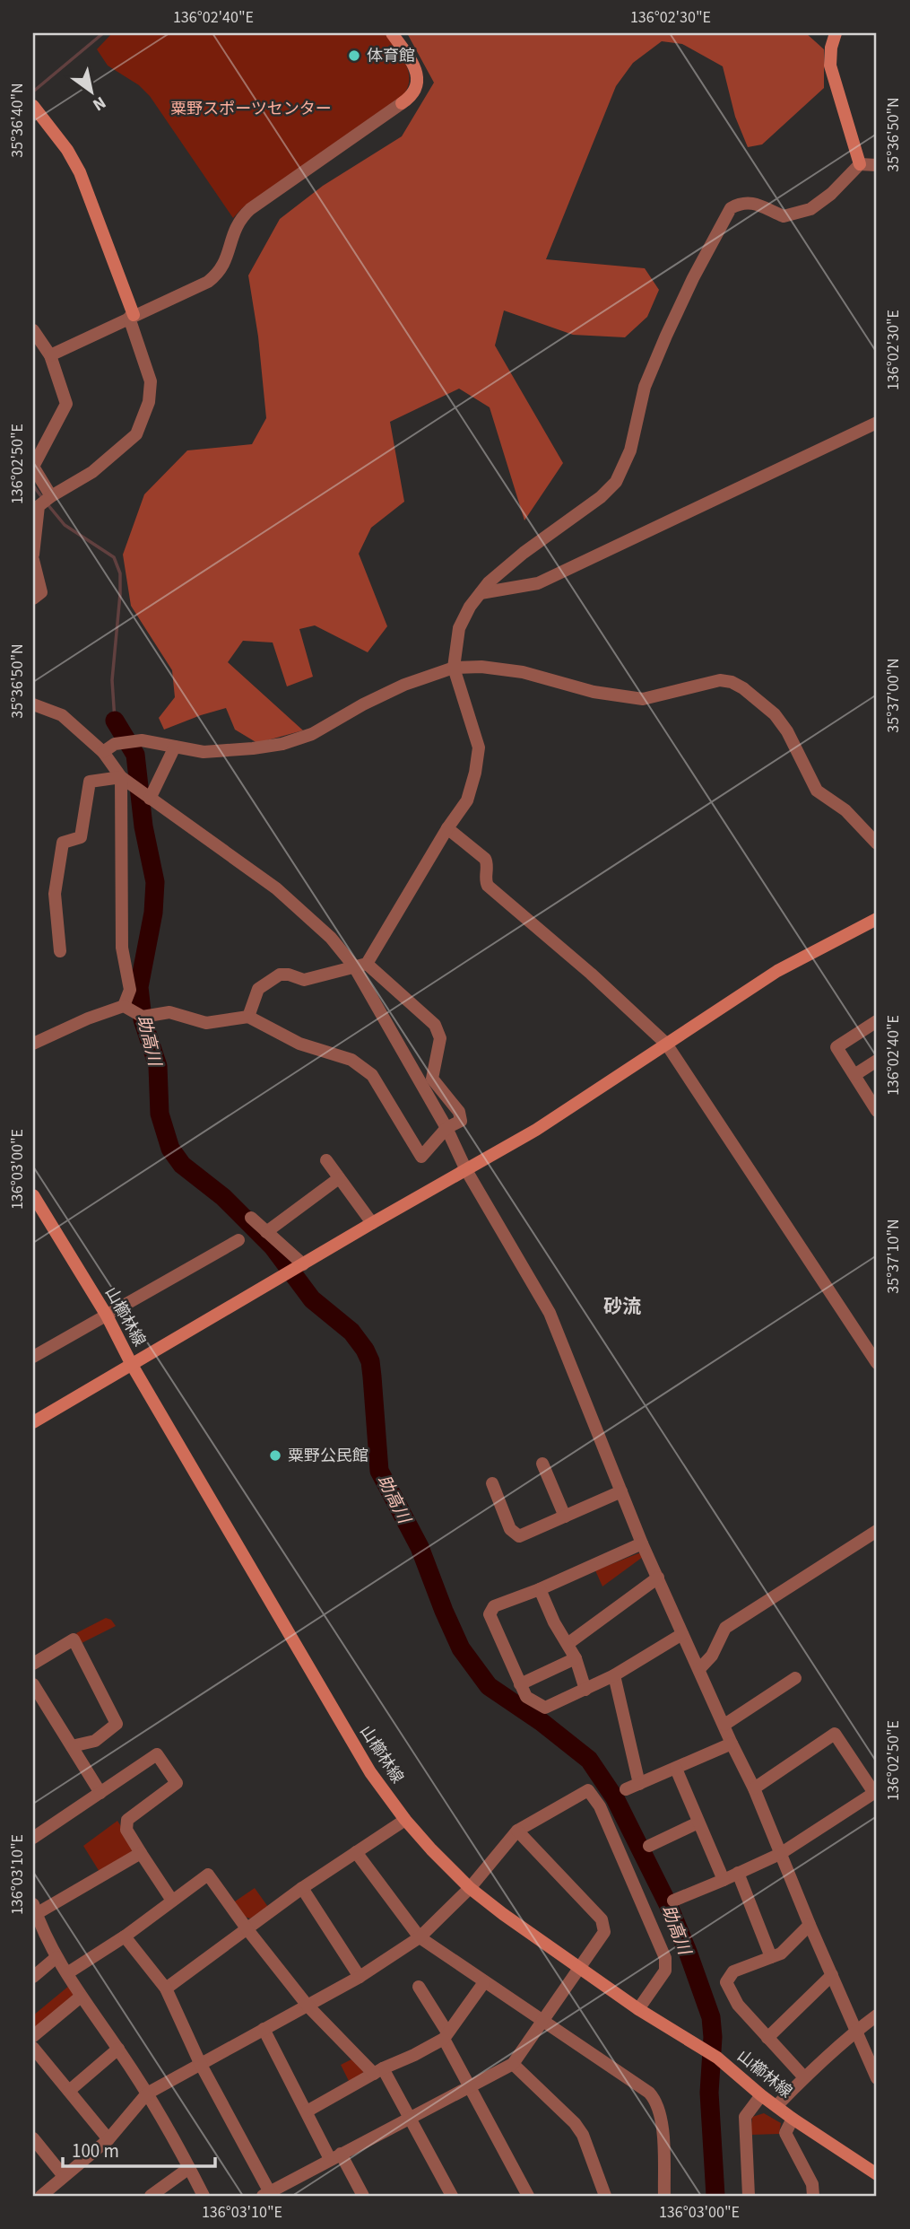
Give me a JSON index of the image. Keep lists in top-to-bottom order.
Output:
{
  "streets": {
    "street": ["山櫛林線"]
  },
  "districts": ["砂流"],
  "water": ["助高川"],
  "parks": ["粟野スポーツセンター"],
  "places": ["体育館", "粟野公民館"],
  "scale_bar": "100 m",
  "north": "bottom right",
  "coordinates": [
    "136°02'40\"E",
    "136°02'30\"E",
    "35°36'40\"N",
    "35°36'50\"N",
    "136°02'50\"E",
    "35°37'00\"N",
    "136°03'00\"E",
    "35°37'10\"N",
    "136°03'10\"E"
  ]
}
